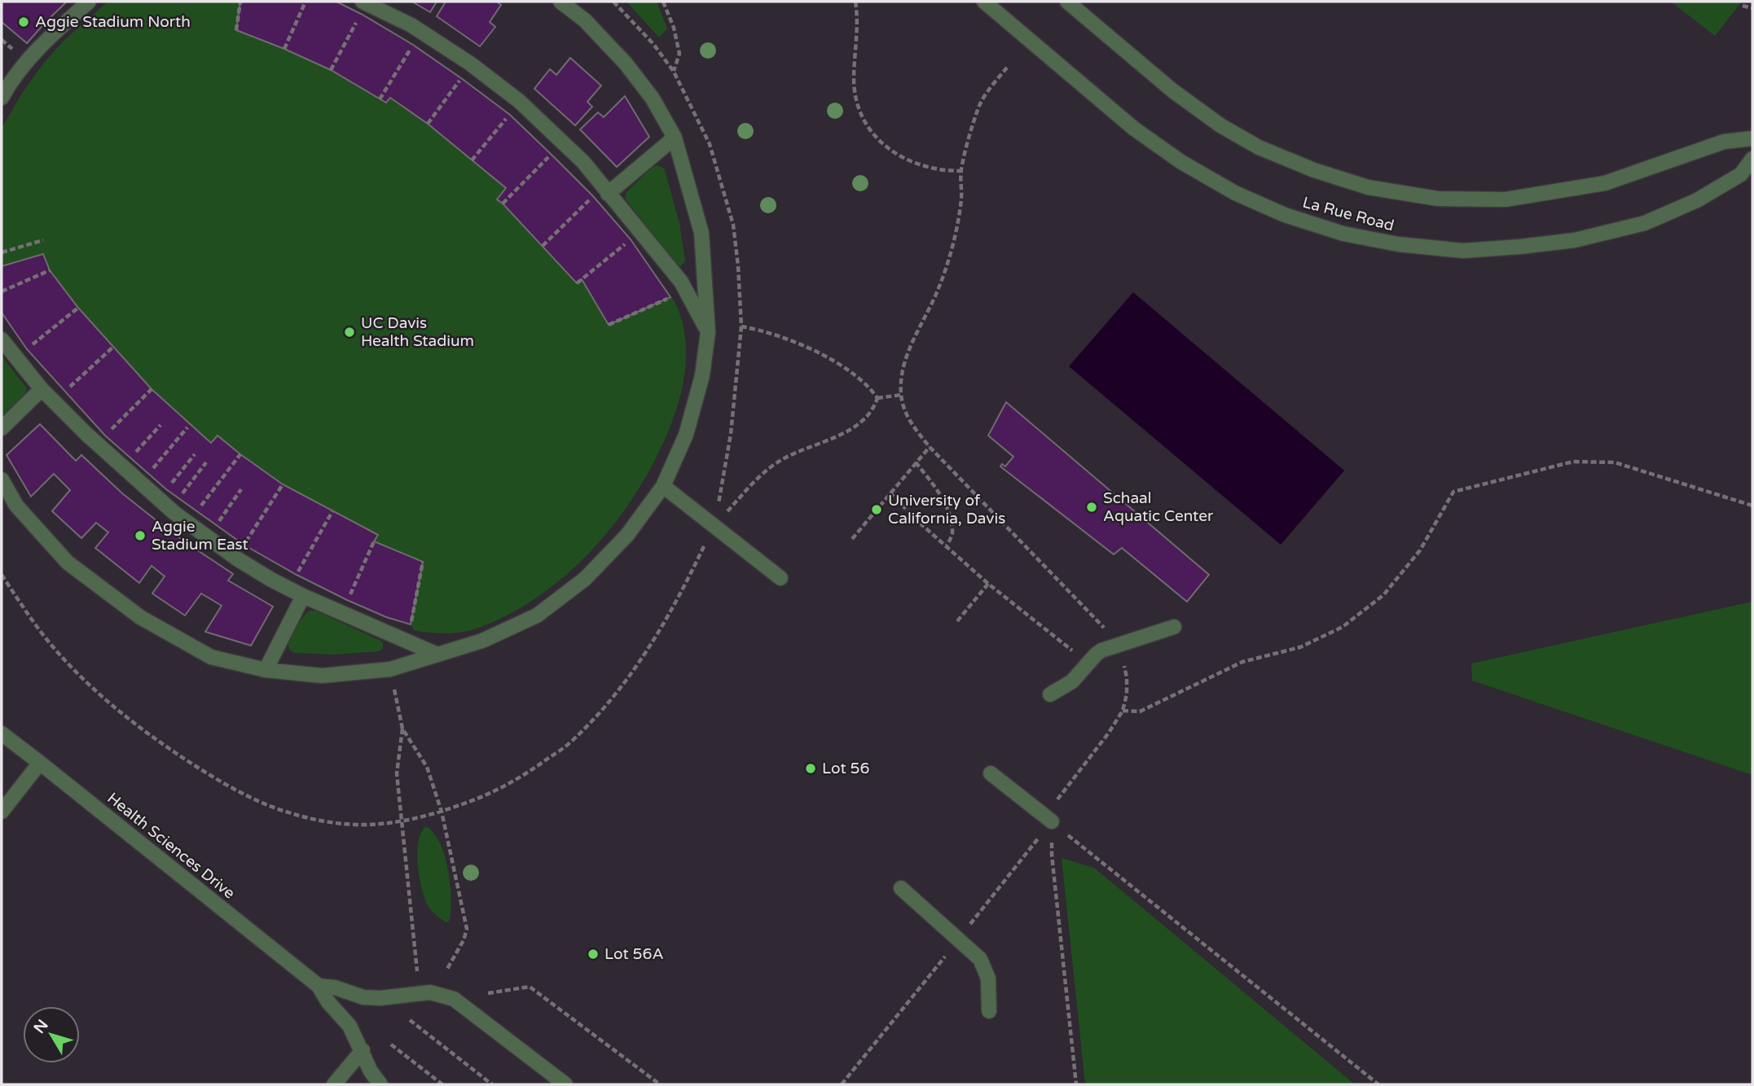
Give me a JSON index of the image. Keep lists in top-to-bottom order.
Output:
{
  "streets": {
    "street": ["La Rue Road", "Health Sciences Drive"]
  },
  "places": [
    "Aggie Stadium North",
    "UC Davis Health Stadium",
    "Schaal Aquatic Center",
    "University of California, Davis",
    "Aggie Stadium East",
    "Lot 56",
    "Lot 56A"
  ],
  "north": "top left"
}
